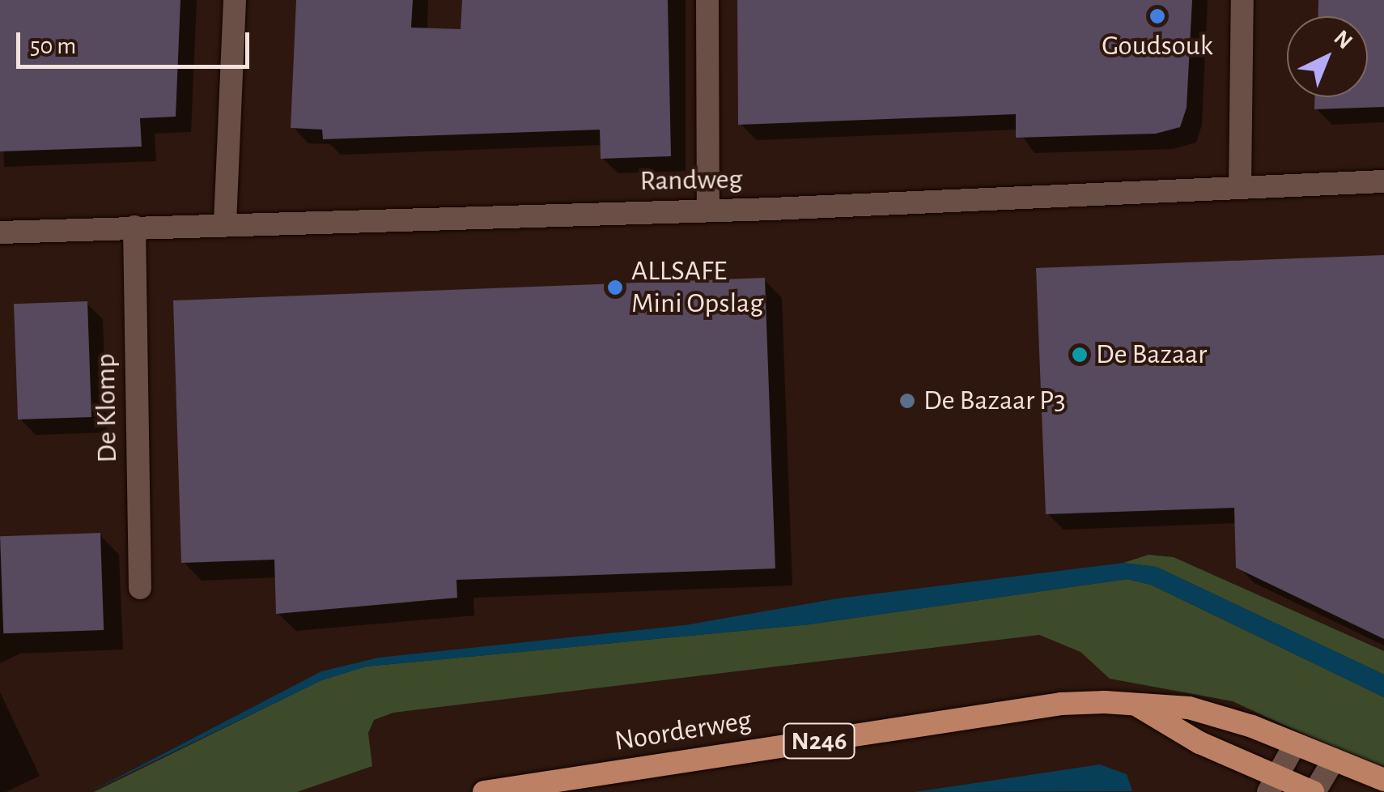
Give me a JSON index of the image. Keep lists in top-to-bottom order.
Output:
{
  "streets": {
    "main road": ["Noorderweg", "N246"],
    "street": ["Randweg", "De Klomp"]
  },
  "crossings": [
    ["Randweg", "De Klomp"]
  ],
  "places": [
    "Goudsouk",
    "ALLSAFE Mini Opslag",
    "De Bazaar",
    "De Bazaar P3"
  ],
  "scale_bar": "50 m",
  "north": "top right"
}
